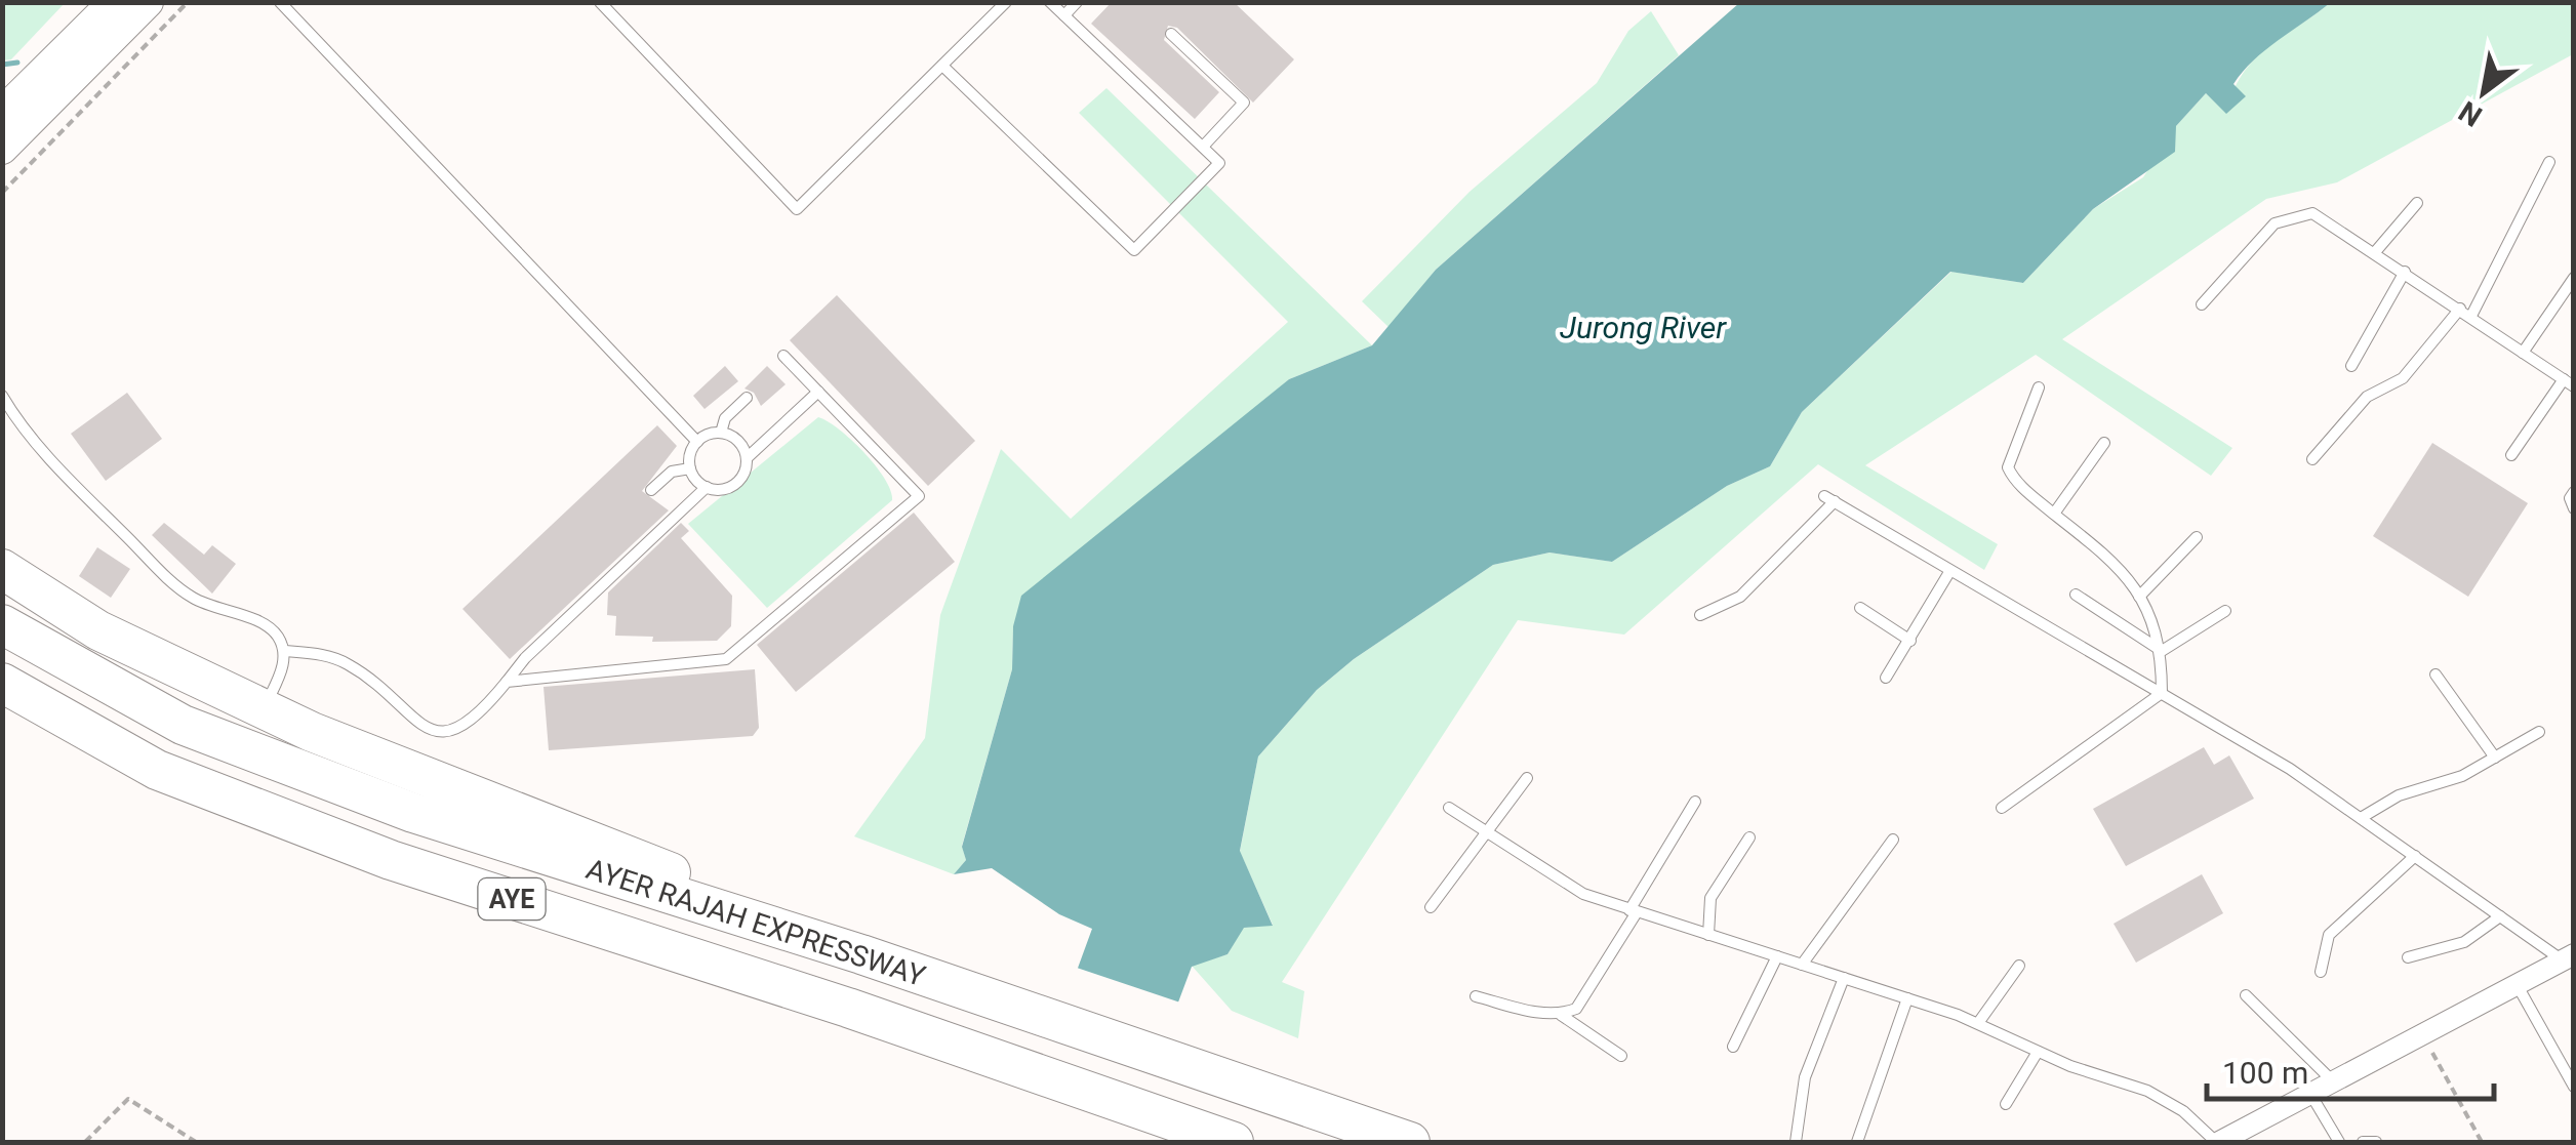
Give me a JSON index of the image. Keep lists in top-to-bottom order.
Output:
{
  "streets": {
    "highway": ["AYE", "AYER RAJAH EXPRESSWAY"]
  },
  "water": ["Jurong River"],
  "scale_bar": "100 m",
  "north": "bottom left"
}
